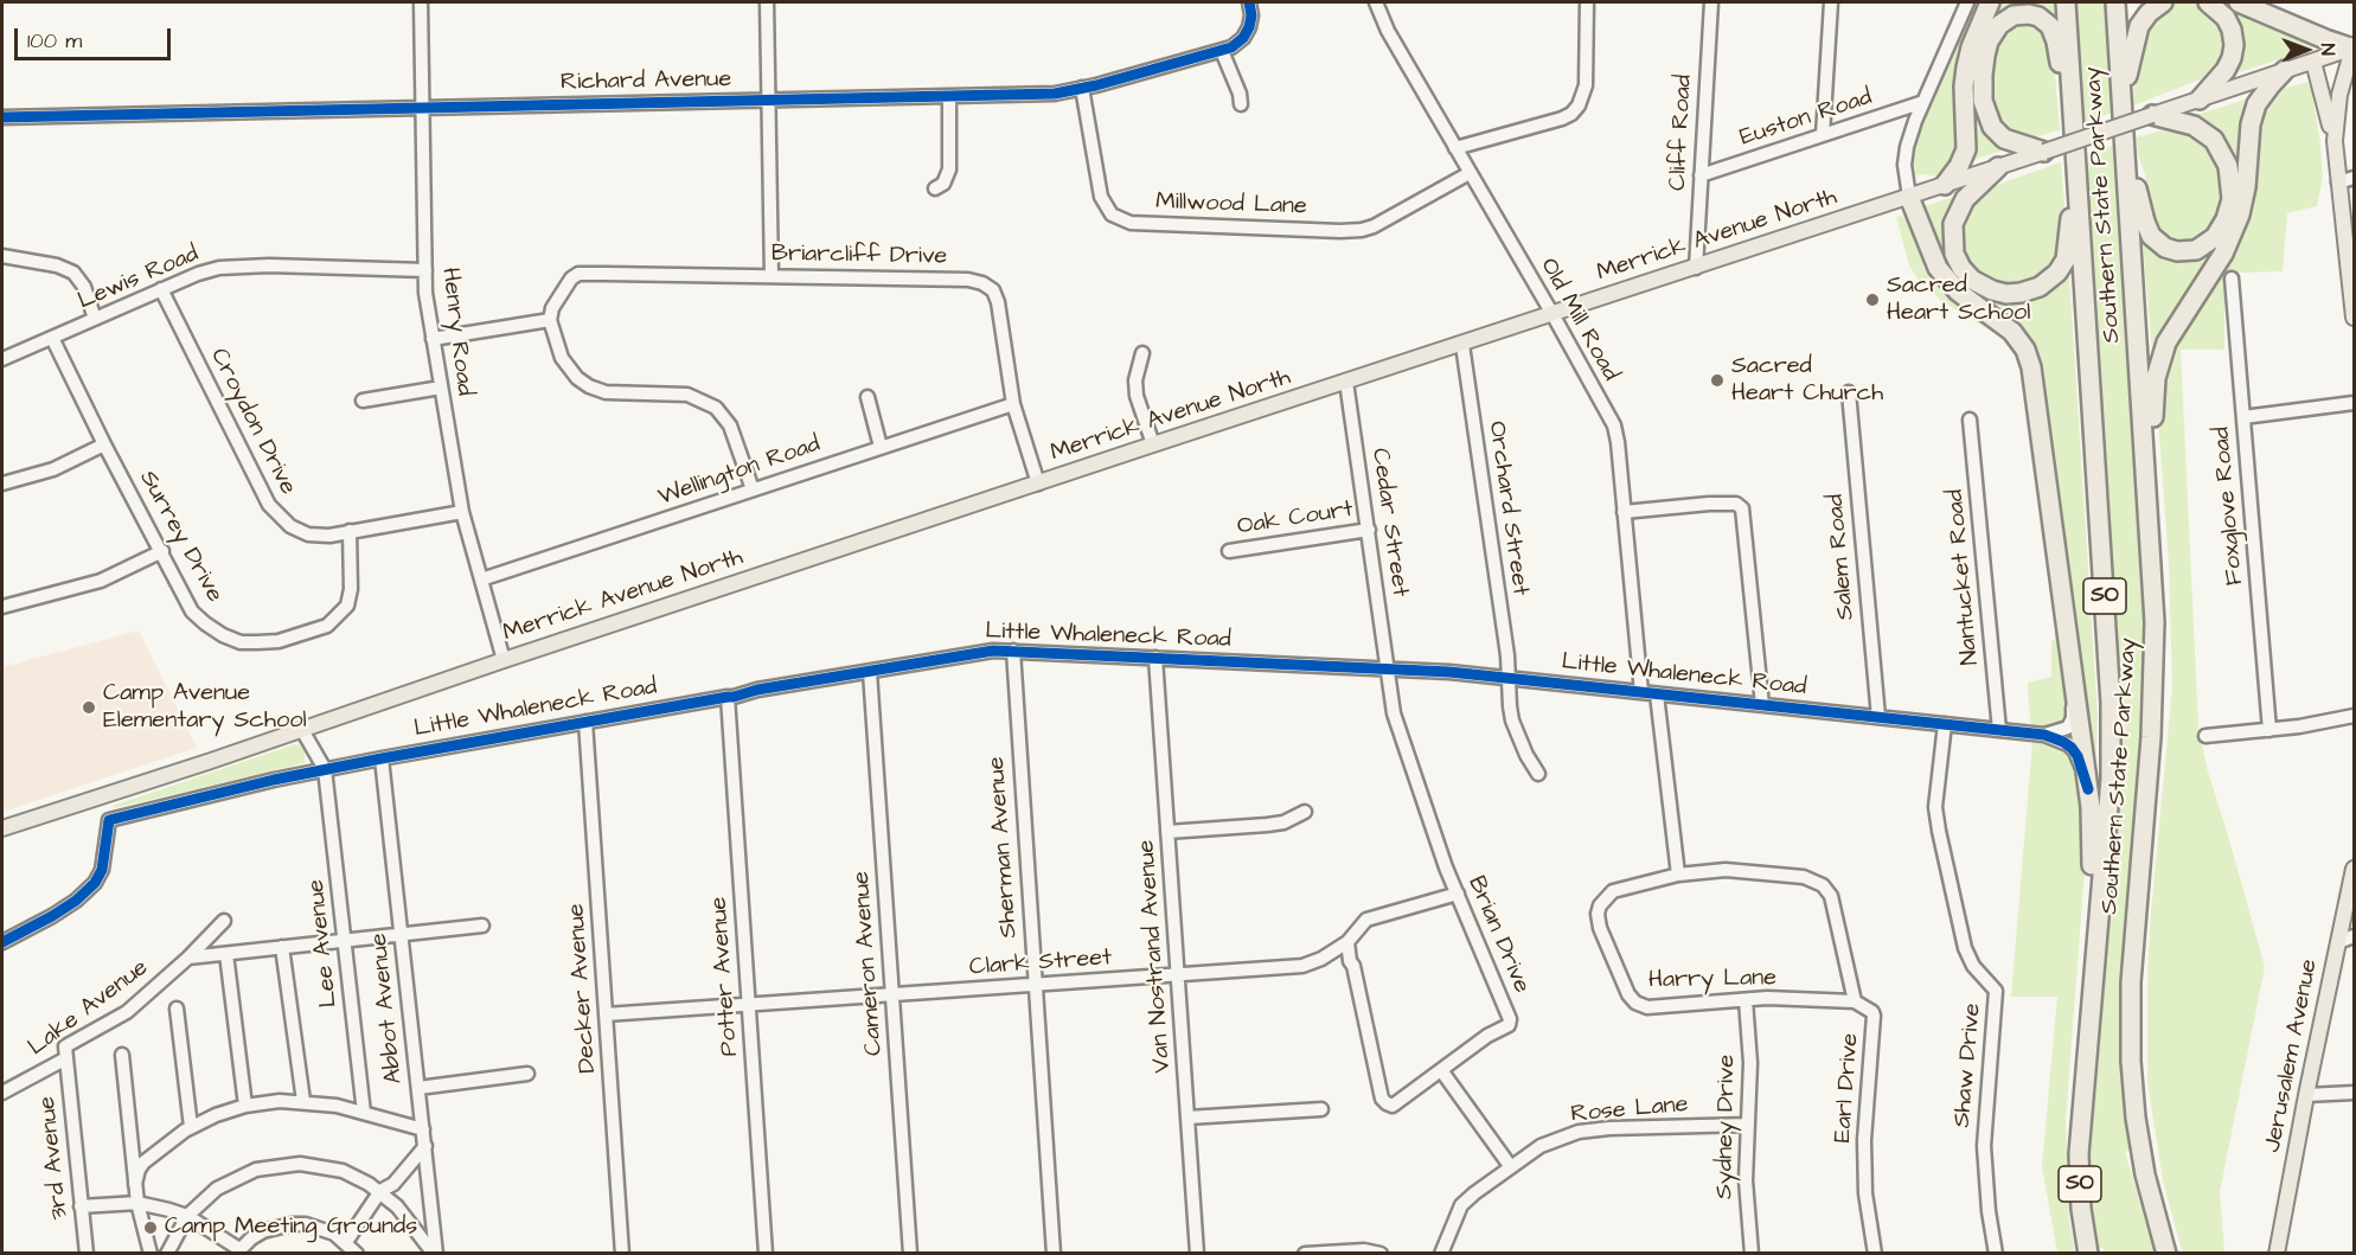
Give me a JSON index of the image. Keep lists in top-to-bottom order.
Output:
{
  "streets": {
    "highway": ["Southern State Parkway", "SO"],
    "main road": ["Merrick Avenue North", "Jerusalem Avenue"],
    "street": [
      "Richard Avenue",
      "Euston Road",
      "Cliff Road",
      "Millwood Lane",
      "Briarcliff Drive",
      "Lewis Road",
      "Old Mill Road",
      "Henry Road",
      "Croydon Drive",
      "Wellington Road",
      "Foxglove Road",
      "Orchard Street",
      "Oak Court",
      "Cedar Street",
      "Surrey Drive",
      "Salem Road",
      "Nantucket Road",
      "Little Whaleneck Road",
      "Sherman Avenue",
      "Brian Drive",
      "Lee Avenue",
      "Van Nostrand Avenue",
      "Cameron Avenue",
      "Clark Street",
      "Potter Avenue",
      "Harry Lane",
      "Decker Avenue",
      "Lake Avenue",
      "Abbot Avenue",
      "Shaw Drive",
      "Earl Drive",
      "Rose Lane",
      "Sydney Drive",
      "3rd Avenue"
    ]
  },
  "crossings": [
    ["Richard Avenue", "Millwood Lane"],
    ["Richard Avenue", "Henry Road"],
    ["Euston Road", "Cliff Road"],
    ["Cliff Road", "Merrick Avenue North"],
    ["Millwood Lane", "Old Mill Road"],
    ["Merrick Avenue North", "Briarcliff Drive"],
    ["Merrick Avenue North", "Old Mill Road"],
    ["Merrick Avenue North", "Henry Road"],
    ["Merrick Avenue North", "Orchard Street"],
    ["Merrick Avenue North", "Cedar Street"],
    ["Briarcliff Drive", "Wellington Road"],
    ["Lewis Road", "Henry Road"],
    ["Lewis Road", "Croydon Drive"],
    ["Lewis Road", "Surrey Drive"],
    ["Old Mill Road", "Little Whaleneck Road"],
    ["Henry Road", "Croydon Drive"],
    ["Henry Road", "Wellington Road"],
    ["Croydon Drive", "Surrey Drive"],
    ["Orchard Street", "Little Whaleneck Road"],
    ["Oak Court", "Cedar Street"],
    ["Cedar Street", "Little Whaleneck Road"],
    ["Cedar Street", "Brian Drive"],
    ["Salem Road", "Little Whaleneck Road"],
    ["Nantucket Road", "Little Whaleneck Road"],
    ["Little Whaleneck Road", "Sherman Avenue"],
    ["Little Whaleneck Road", "Brian Drive"],
    ["Little Whaleneck Road", "Lee Avenue"],
    ["Little Whaleneck Road", "Van Nostrand Avenue"],
    ["Little Whaleneck Road", "Cameron Avenue"],
    ["Little Whaleneck Road", "Potter Avenue"],
    ["Little Whaleneck Road", "Decker Avenue"],
    ["Little Whaleneck Road", "Abbot Avenue"],
    ["Little Whaleneck Road", "Shaw Drive"],
    ["Sherman Avenue", "Clark Street"],
    ["Brian Drive", "Clark Street"],
    ["Van Nostrand Avenue", "Clark Street"],
    ["Cameron Avenue", "Clark Street"],
    ["Clark Street", "Potter Avenue"],
    ["Clark Street", "Decker Avenue"],
    ["Harry Lane", "Earl Drive"],
    ["Harry Lane", "Sydney Drive"],
    ["Lake Avenue", "3rd Avenue"],
    ["Rose Lane", "Sydney Drive"]
  ],
  "places": [
    "Sacred Heart School",
    "Sacred Heart Church",
    "Camp Avenue Elementary School",
    "Camp Meeting Grounds"
  ],
  "scale_bar": "100 m",
  "north": "right"
}
